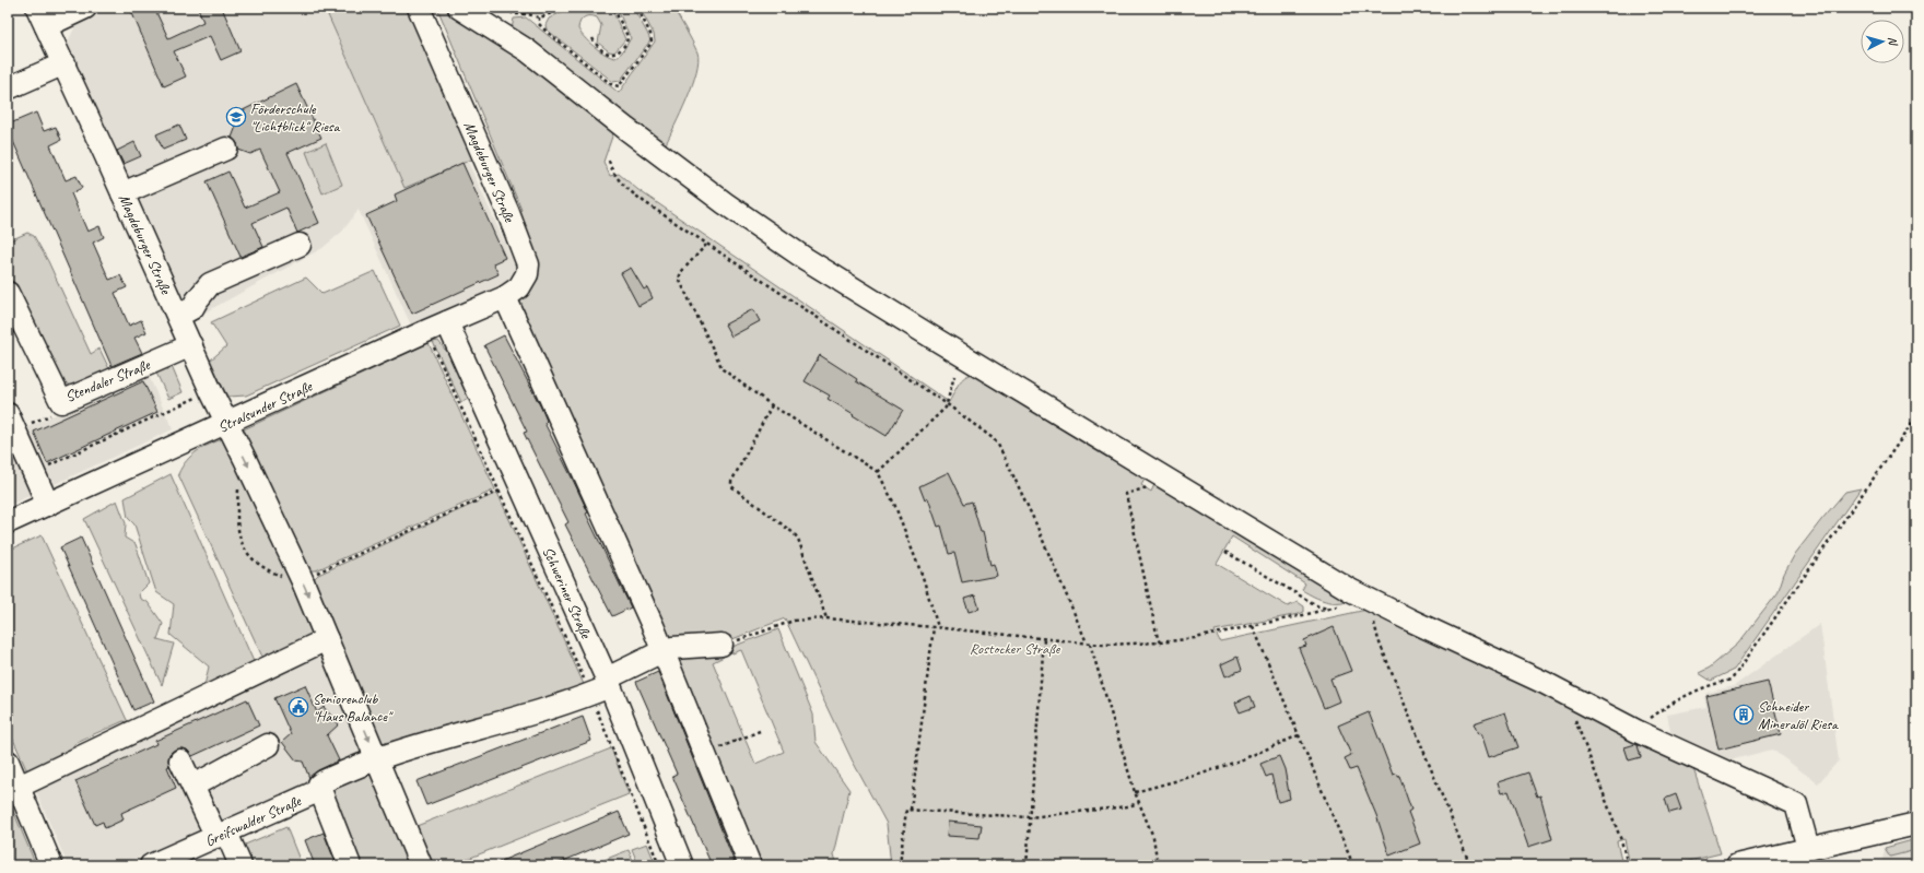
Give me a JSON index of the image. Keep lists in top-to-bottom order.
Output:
{
  "streets": {
    "street": [
      "Magdeburger Straße",
      "Stendaler Straße",
      "Stralsunder Straße",
      "Schweriner Straße",
      "Greifswalder Straße"
    ]
  },
  "crossings": [
    ["Magdeburger Straße", "Stendaler Straße"],
    ["Magdeburger Straße", "Stralsunder Straße"],
    ["Magdeburger Straße", "Greifswalder Straße"],
    ["Stralsunder Straße", "Schweriner Straße"],
    ["Schweriner Straße", "Greifswalder Straße"]
  ],
  "parks": ["Rostocker Straße"],
  "places": {
    "school or university": ["Förderschule \"Lichtblick\" Riesa"],
    "public building": ["Seniorenclub \"Haus Balance\""],
    "building": ["Schneider Mineralöl Riesa"]
  },
  "north": "right"
}
